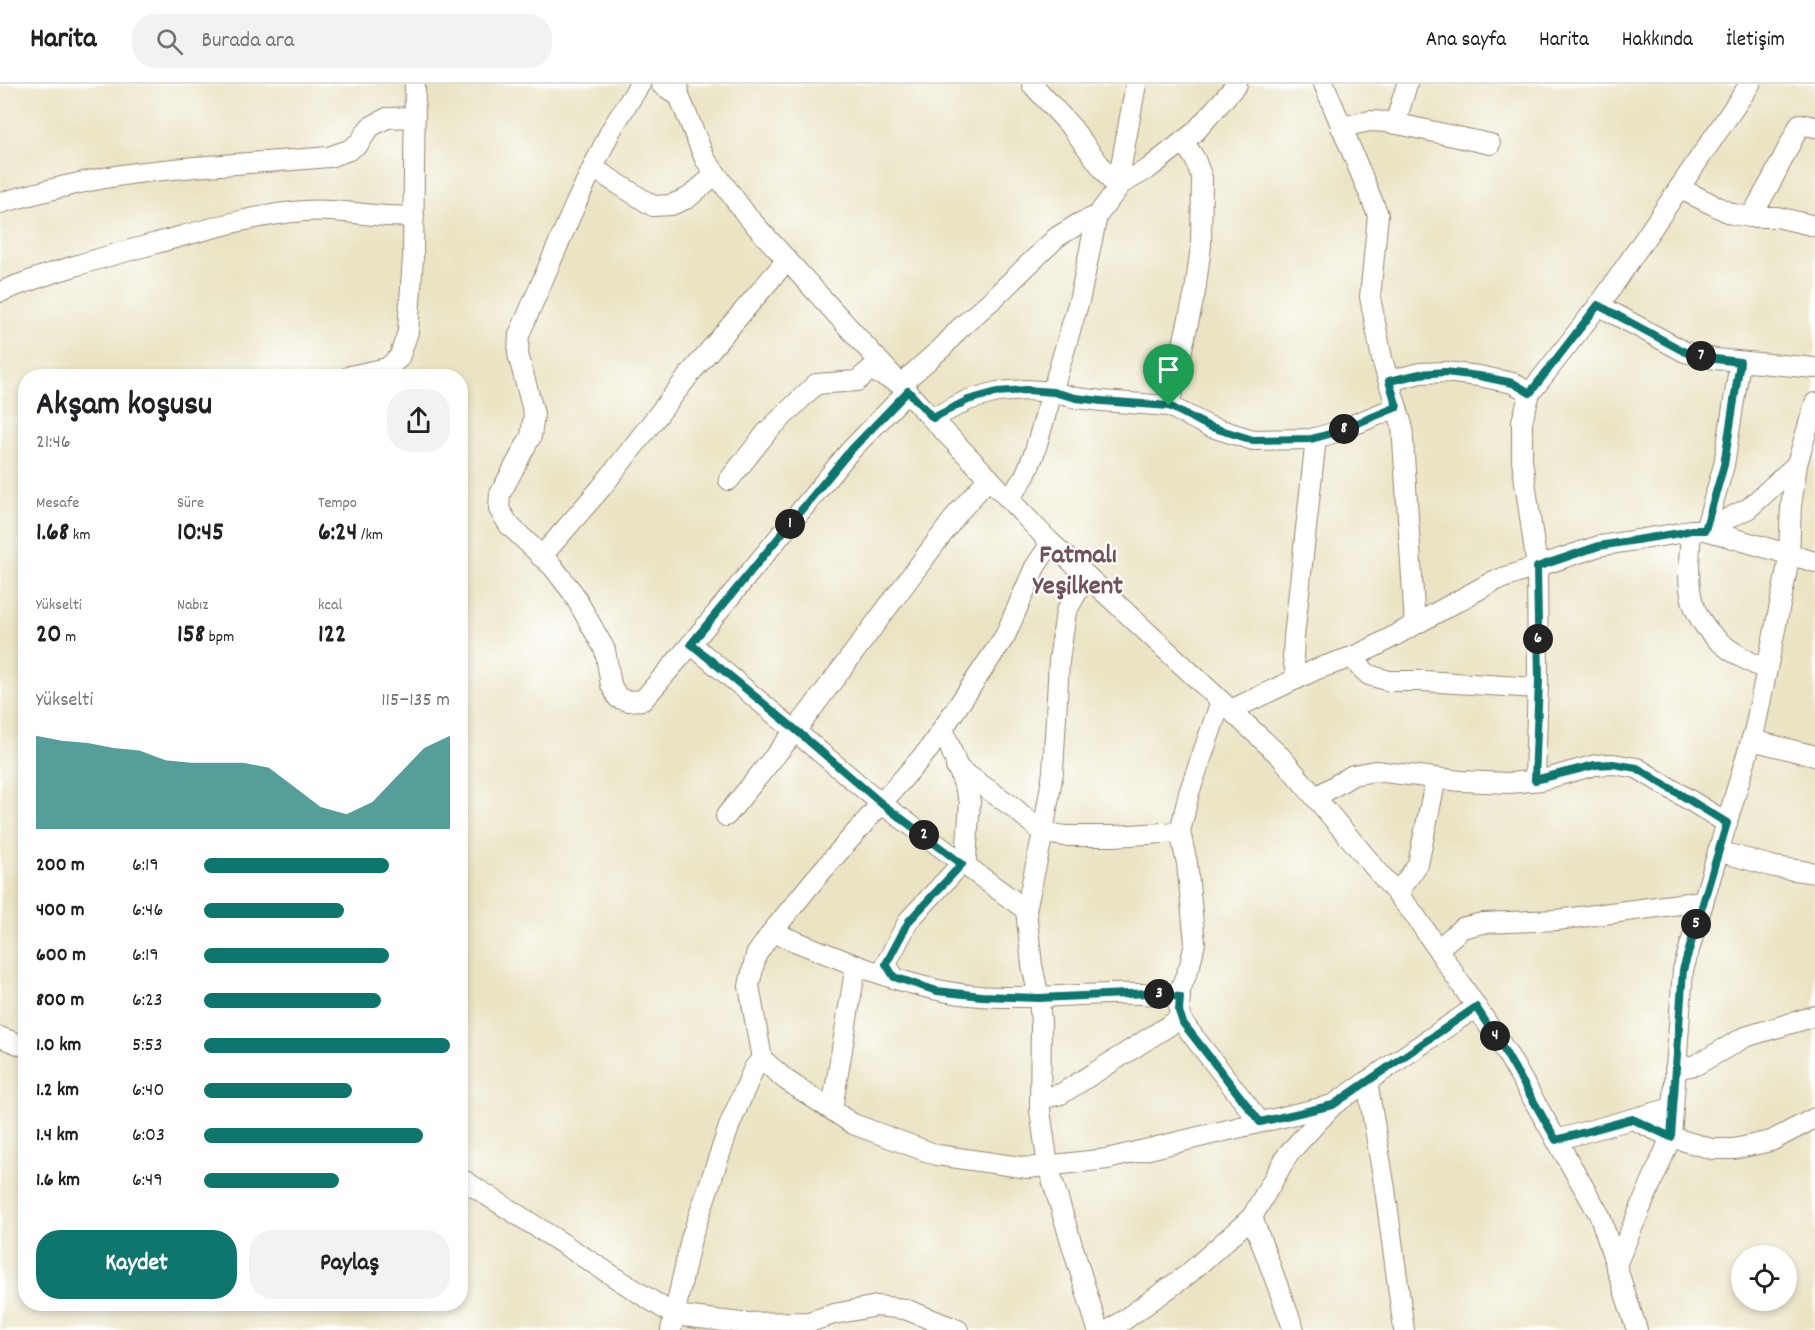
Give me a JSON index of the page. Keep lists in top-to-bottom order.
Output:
{
  "districts": ["Fatmalı Yeşilkent"],
  "page": {
    "header": "Harita",
    "search": "Burada ara",
    "nav": [
      "Ana sayfa",
      "Harita",
      "Hakkında",
      "İletişim"
    ],
    "pins": [
      "7",
      "8",
      "1",
      "6",
      "2",
      "5",
      "3",
      "4"
    ],
    "heading": ["Akşam koşusu", "21:46"],
    "stats": [
      ["Mesafe", "1.68 km"],
      ["Süre", "10:45"],
      ["Tempo", "6:24 /km"],
      ["Yükselti", "20 m"],
      ["Nabız", "158 bpm"],
      ["kcal", "122"]
    ],
    "chart": ["Yükselti", "115–135 m"],
    "list": [
      {
        "name": "200 m",
        "note": "6:19"
      },
      {
        "name": "400 m",
        "note": "6:46"
      },
      {
        "name": "600 m",
        "note": "6:19"
      },
      {
        "name": "800 m",
        "note": "6:23"
      },
      {
        "name": "1.0 km",
        "note": "5:53"
      },
      {
        "name": "1.2 km",
        "note": "6:40"
      },
      {
        "name": "1.4 km",
        "note": "6:03"
      },
      {
        "name": "1.6 km",
        "note": "6:49"
      }
    ],
    "buttons": ["Kaydet", "Paylaş"]
  }
}
